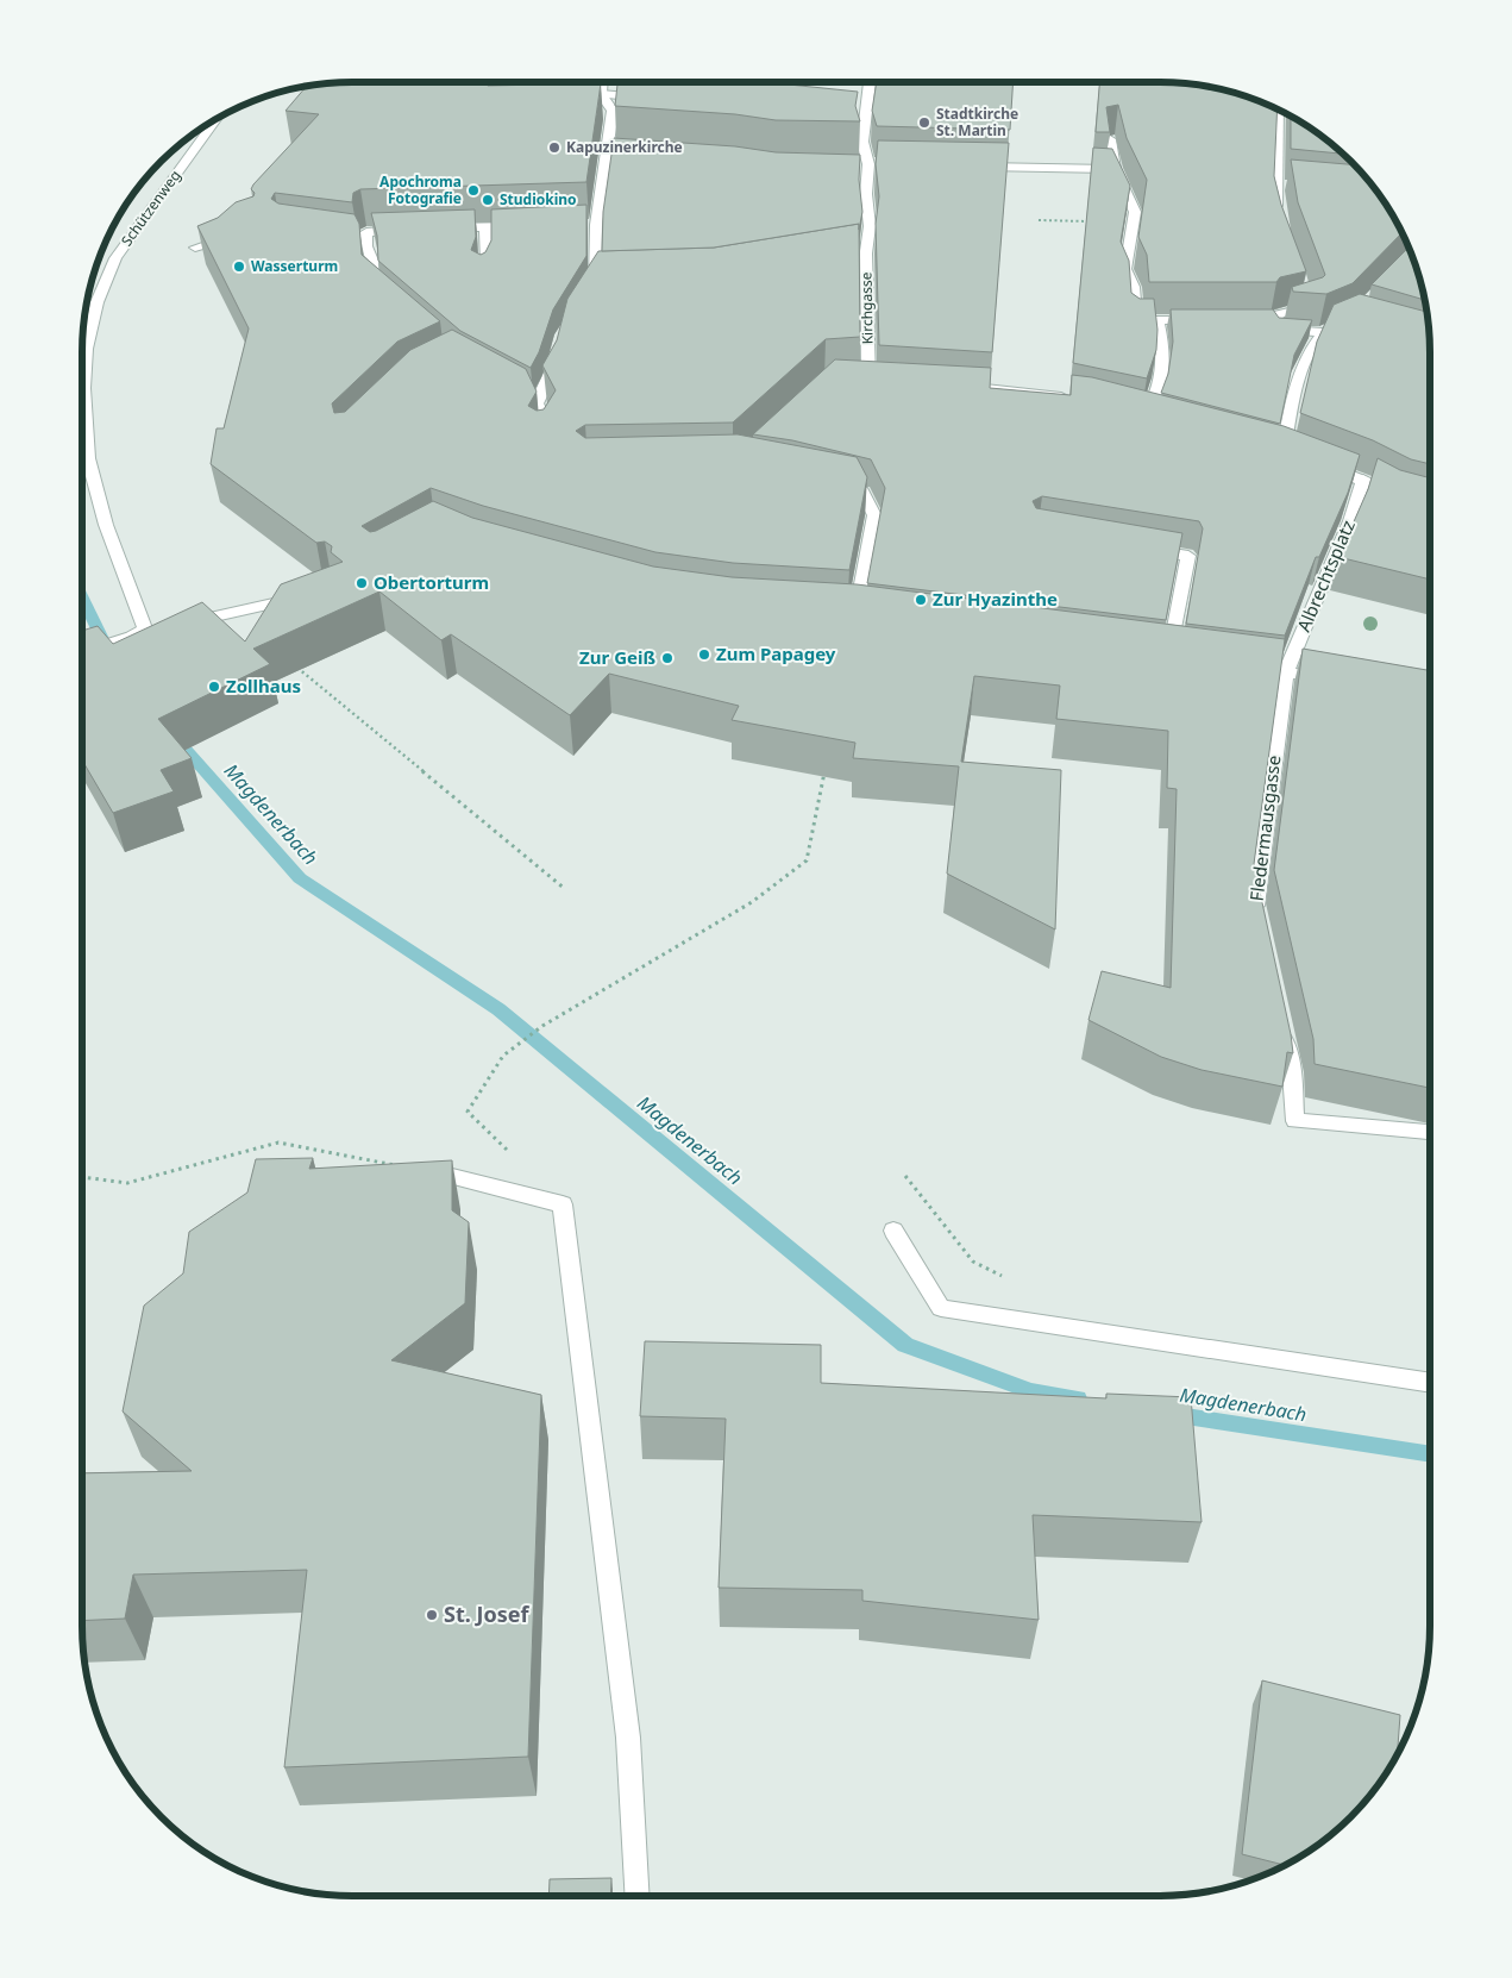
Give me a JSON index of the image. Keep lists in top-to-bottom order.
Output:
{
  "streets": {
    "street": [
      "Schützenweg",
      "Kirchgasse",
      "Albrechtsplatz",
      "Fledermausgasse"
    ]
  },
  "crossings": [
    ["Albrechtsplatz", "Fledermausgasse"]
  ],
  "water": ["Magdenerbach"],
  "places": [
    "Stadtkirche St. Martin",
    "Kapuzinerkirche",
    "Apochroma Fotografie",
    "Studiokino",
    "Wasserturm",
    "Obertorturm",
    "Zur Hyazinthe",
    "Zum Papagey",
    "Zur Geiß",
    "Zollhaus",
    "St. Josef"
  ]
}
